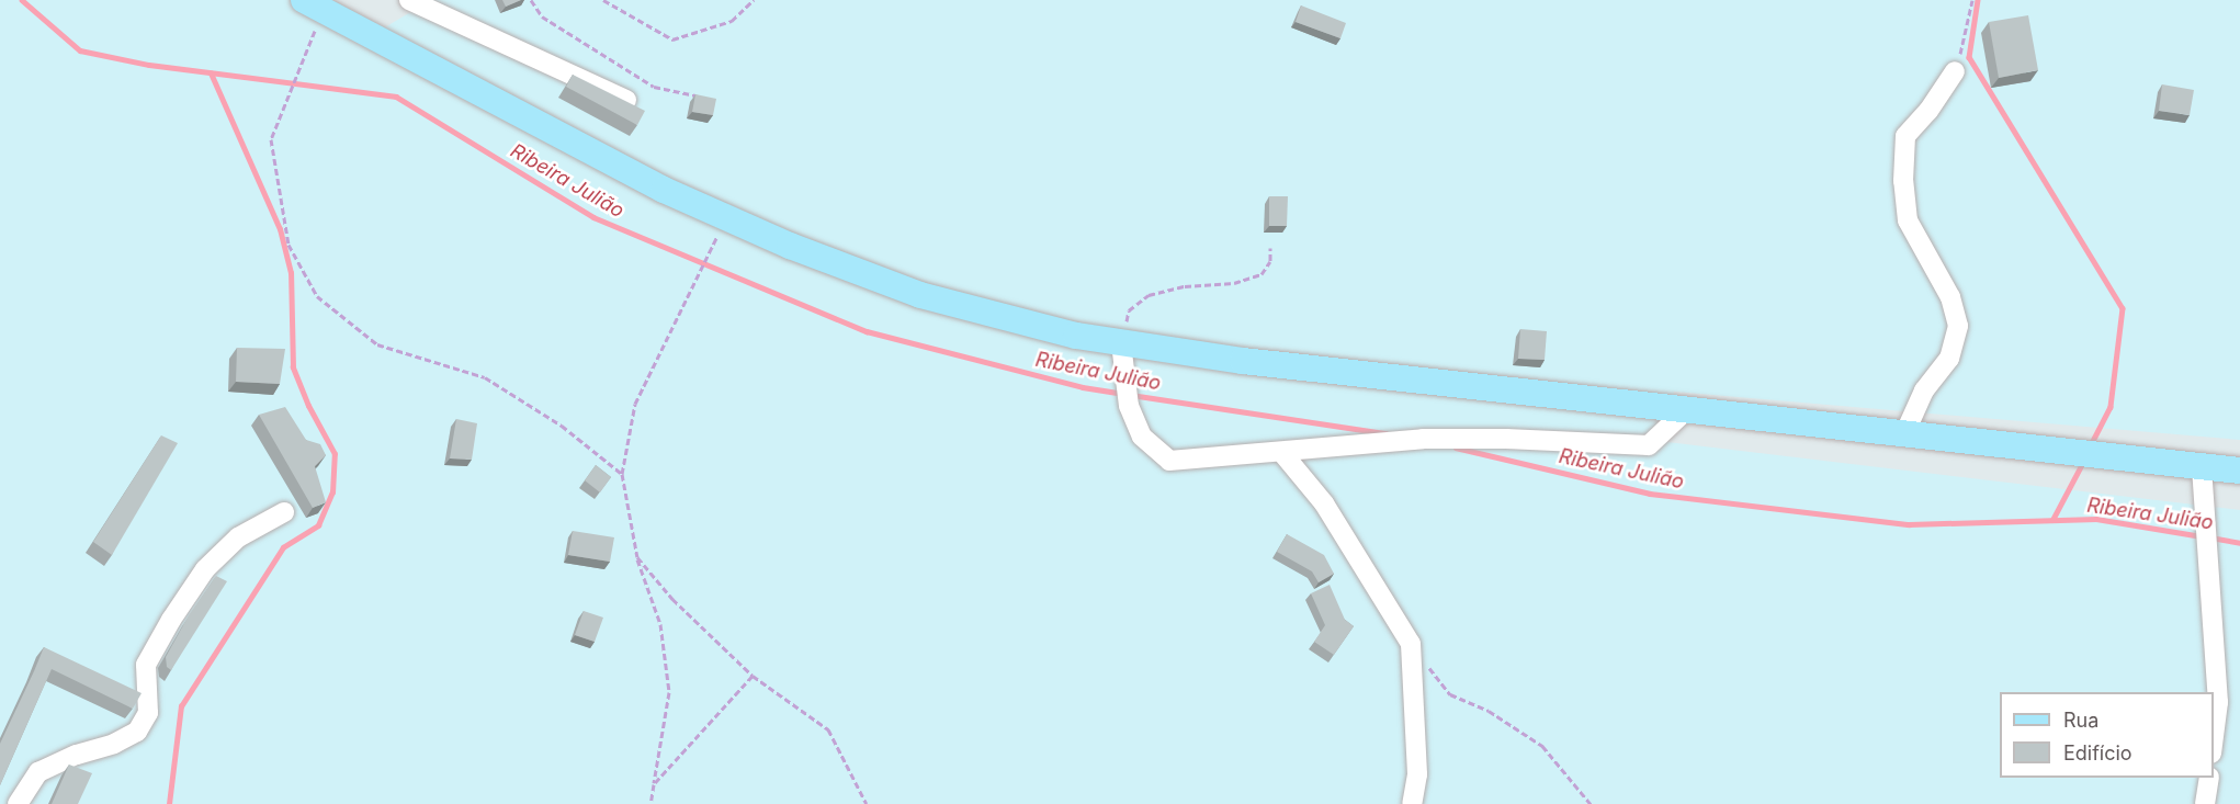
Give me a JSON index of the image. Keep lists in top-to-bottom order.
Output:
{
  "water": ["Ribeira Julião"],
  "legend": ["Rua", "Edifício"]
}
